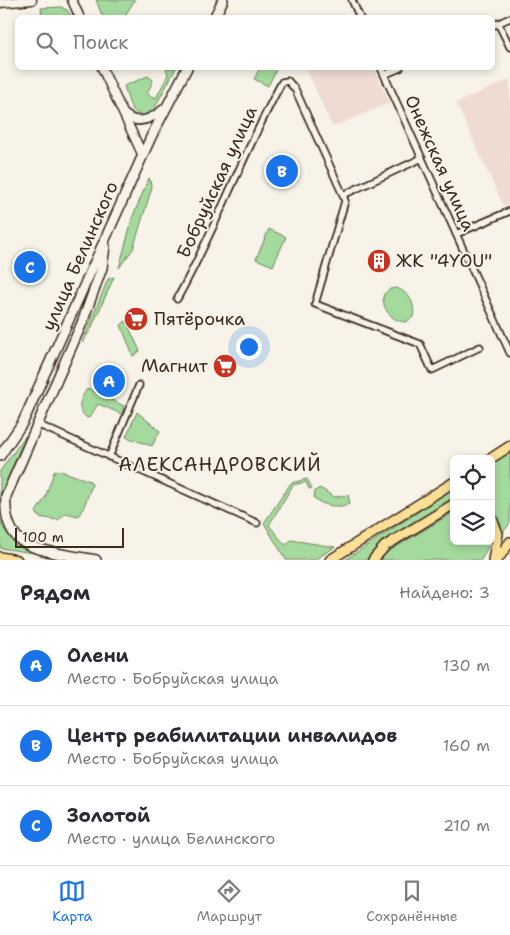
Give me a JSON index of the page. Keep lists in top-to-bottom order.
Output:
{
  "streets": {
    "main road": ["улица Белинского"],
    "street": ["Онежская улица", "Бобруйская улица"]
  },
  "districts": ["АЛЕКСАНДРОВСКИЙ"],
  "places": {
    "building": ["ЖК \"4YOU\""],
    "supermarket": ["Пятёрочка", "Магнит"]
  },
  "scale_bar": "100 m",
  "page": {
    "search": "Поиск",
    "pins": ["B", "C", "A"],
    "scale": "100 m",
    "heading": ["Рядом", "Найдено: 3"],
    "list": [
      {
        "mark": "A",
        "name": "Олени",
        "note": "Место · Бобруйская улица",
        "value": "130 m"
      },
      {
        "mark": "B",
        "name": "Центр реабилитации инвалидов",
        "note": "Место · Бобруйская улица",
        "value": "160 m"
      },
      {
        "mark": "C",
        "name": "Золотой",
        "note": "Место · улица Белинского",
        "value": "210 m"
      }
    ],
    "nav": ["Карта", "Маршрут", "Сохранённые"]
  }
}
